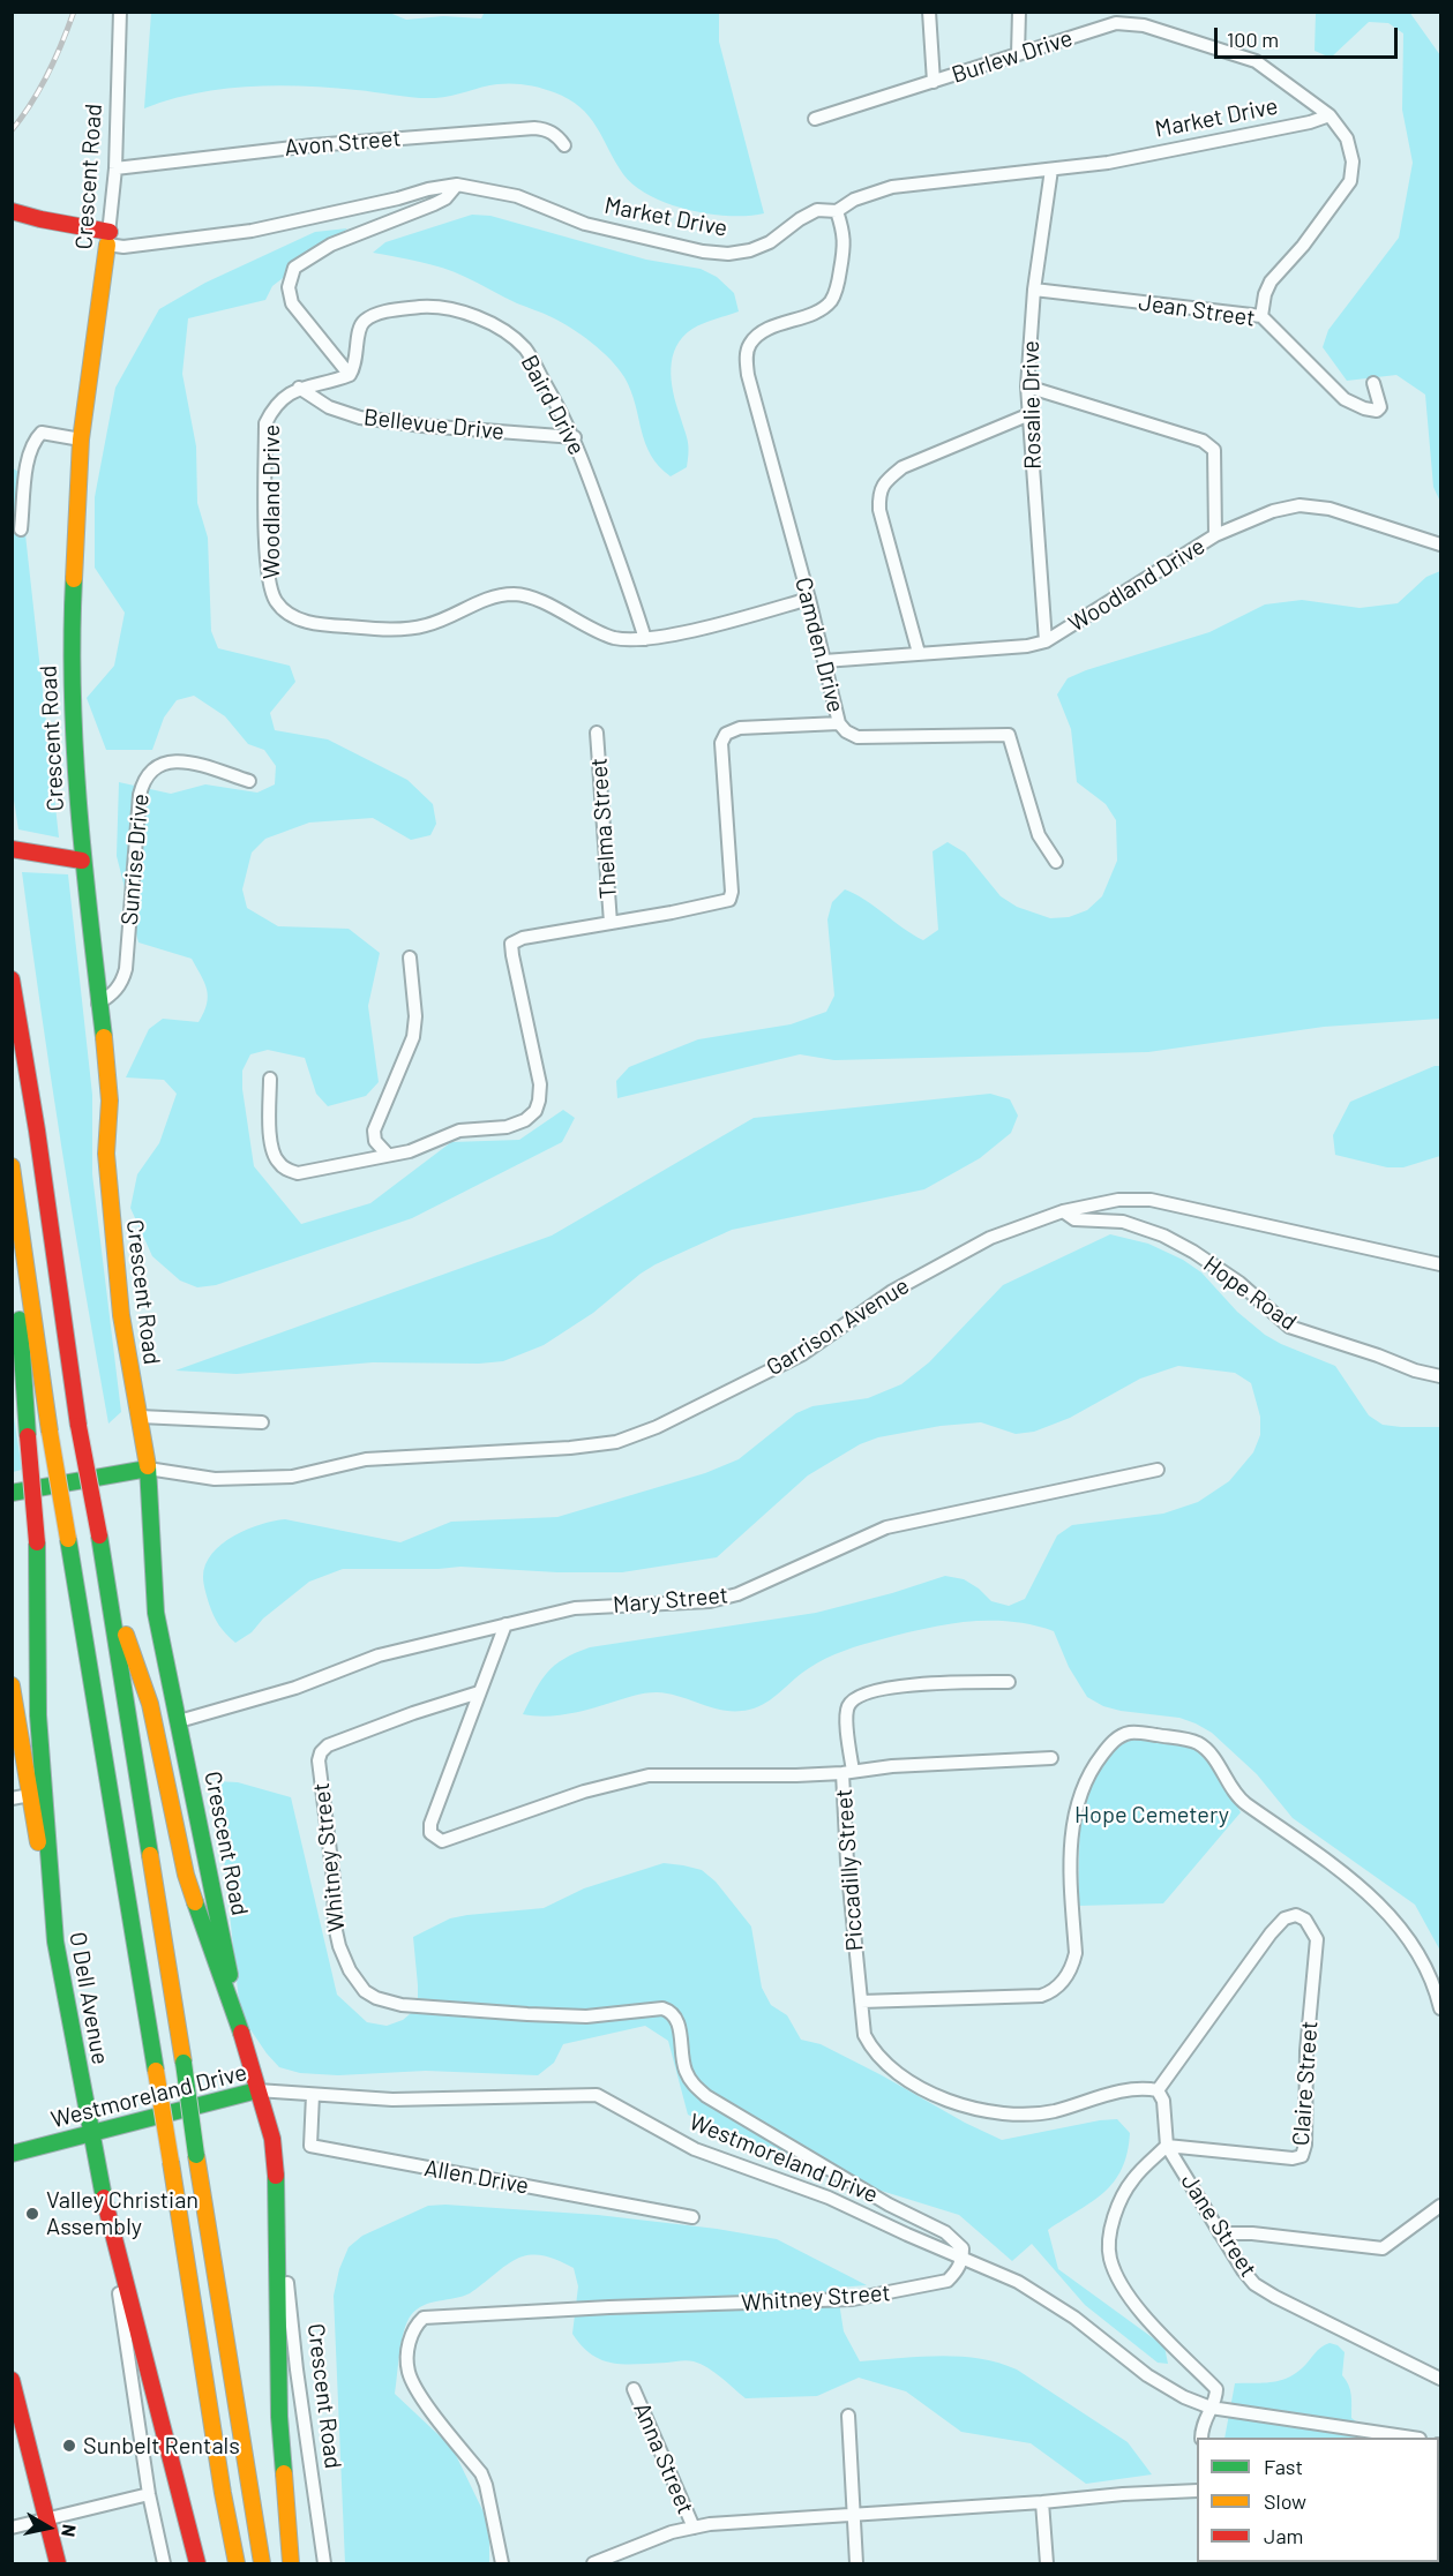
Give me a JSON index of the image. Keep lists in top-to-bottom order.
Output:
{
  "streets": {
    "main road": [
      "Market Drive",
      "Crescent Road",
      "O Dell Avenue",
      "Westmoreland Drive"
    ],
    "street": [
      "Burlew Drive",
      "Avon Street",
      "Jean Street",
      "Baird Drive",
      "Rosalie Drive",
      "Bellevue Drive",
      "Woodland Drive",
      "Camden Drive",
      "Thelma Street",
      "Sunrise Drive",
      "Hope Road",
      "Garrison Avenue",
      "Mary Street",
      "Whitney Street",
      "Piccadilly Street",
      "Claire Street",
      "Allen Drive",
      "Jane Street",
      "Anna Street"
    ]
  },
  "crossings": [
    ["Burlew Drive", "Market Drive"],
    ["Burlew Drive", "Jean Street"],
    ["Market Drive", "Crescent Road"],
    ["Market Drive", "Rosalie Drive"],
    ["Market Drive", "Camden Drive"],
    ["Avon Street", "Crescent Road"],
    ["Crescent Road", "Sunrise Drive"],
    ["Crescent Road", "Garrison Avenue"],
    ["Crescent Road", "Mary Street"],
    ["Crescent Road", "Westmoreland Drive"],
    ["Jean Street", "Rosalie Drive"],
    ["Baird Drive", "Bellevue Drive"],
    ["Baird Drive", "Woodland Drive"],
    ["Rosalie Drive", "Woodland Drive"],
    ["Bellevue Drive", "Woodland Drive"],
    ["Woodland Drive", "Camden Drive"],
    ["Camden Drive", "Thelma Street"],
    ["Hope Road", "Garrison Avenue"],
    ["Mary Street", "Piccadilly Street"],
    ["Whitney Street", "Piccadilly Street"],
    ["Whitney Street", "Westmoreland Drive"],
    ["Piccadilly Street", "Claire Street"],
    ["Piccadilly Street", "Jane Street"],
    ["O Dell Avenue", "Westmoreland Drive"],
    ["Claire Street", "Jane Street"],
    ["Westmoreland Drive", "Allen Drive"]
  ],
  "parks": ["Hope Cemetery"],
  "places": ["Valley Christian Assembly", "Sunbelt Rentals"],
  "legend": ["Fast", "Slow", "Jam"],
  "scale_bar": "100 m",
  "north": "right"
}
